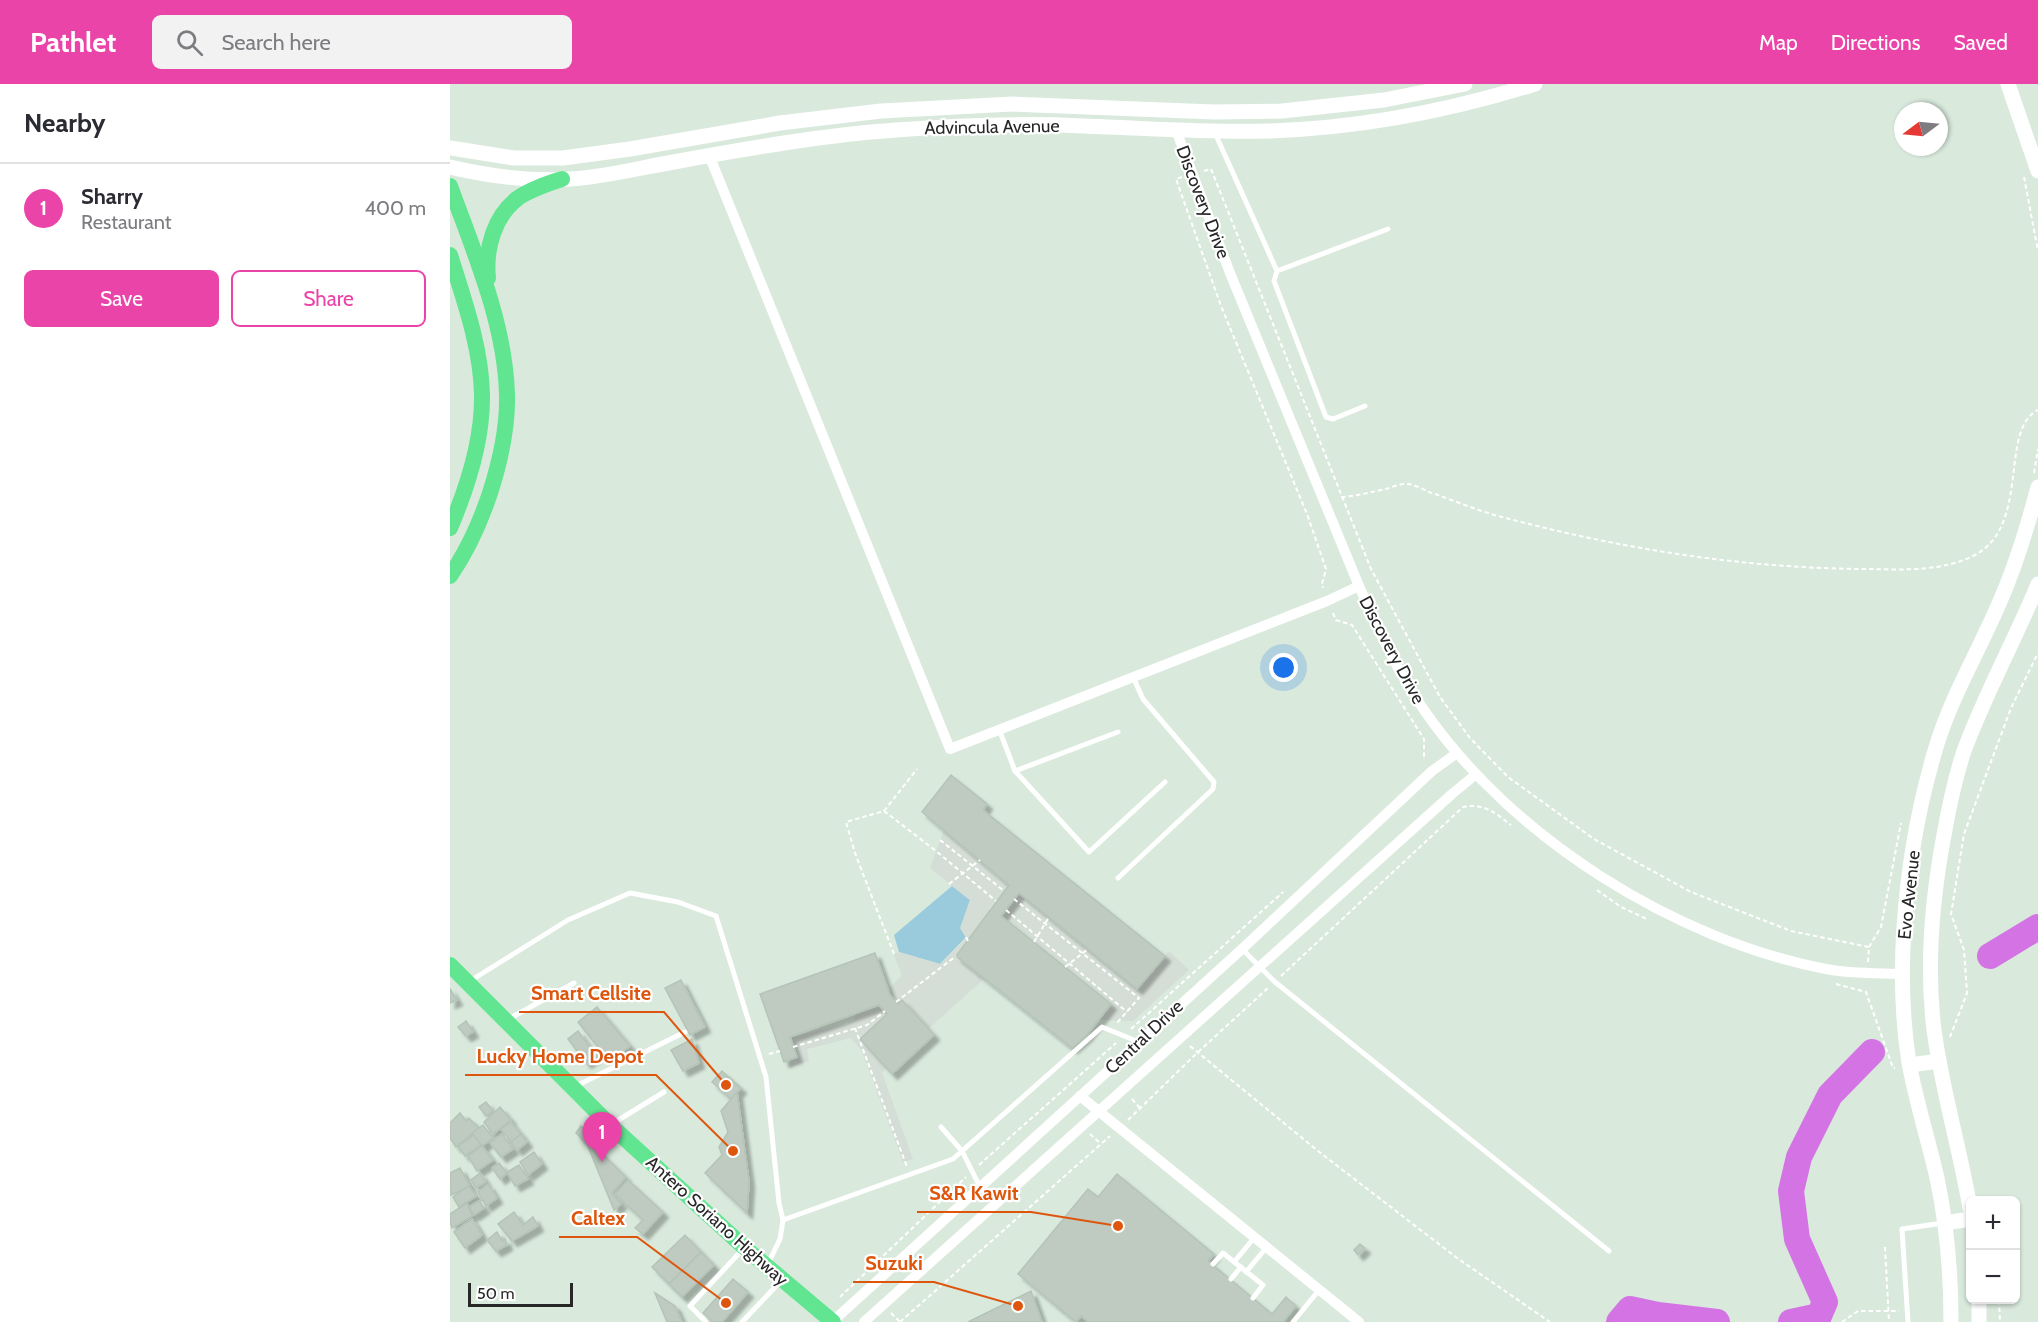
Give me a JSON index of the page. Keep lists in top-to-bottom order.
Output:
{
  "streets": {
    "main road": ["Advincula Avenue", "Evo Avenue", "Antero Soriano Highway"],
    "street": ["Discovery Drive", "Central Drive"]
  },
  "crossings": [
    ["Advincula Avenue", "Discovery Drive"],
    ["Discovery Drive", "Evo Avenue"],
    ["Discovery Drive", "Central Drive"],
    ["Central Drive", "Antero Soriano Highway"]
  ],
  "places": [
    "Smart Cellsite",
    "Lucky Home Depot",
    "S&R Kawit",
    "Caltex",
    "Suzuki"
  ],
  "scale_bar": "50 m",
  "north": "left",
  "page": {
    "header": "Pathlet",
    "search": "Search here",
    "nav": ["Map", "Directions", "Saved"],
    "heading": "Nearby",
    "list": [
      {
        "mark": "1",
        "name": "Sharry",
        "note": "Restaurant",
        "value": "400 m"
      }
    ],
    "buttons": ["Save", "Share"],
    "pins": "1",
    "map_buttons": ["+", "−"],
    "scale": "50 m"
  }
}
